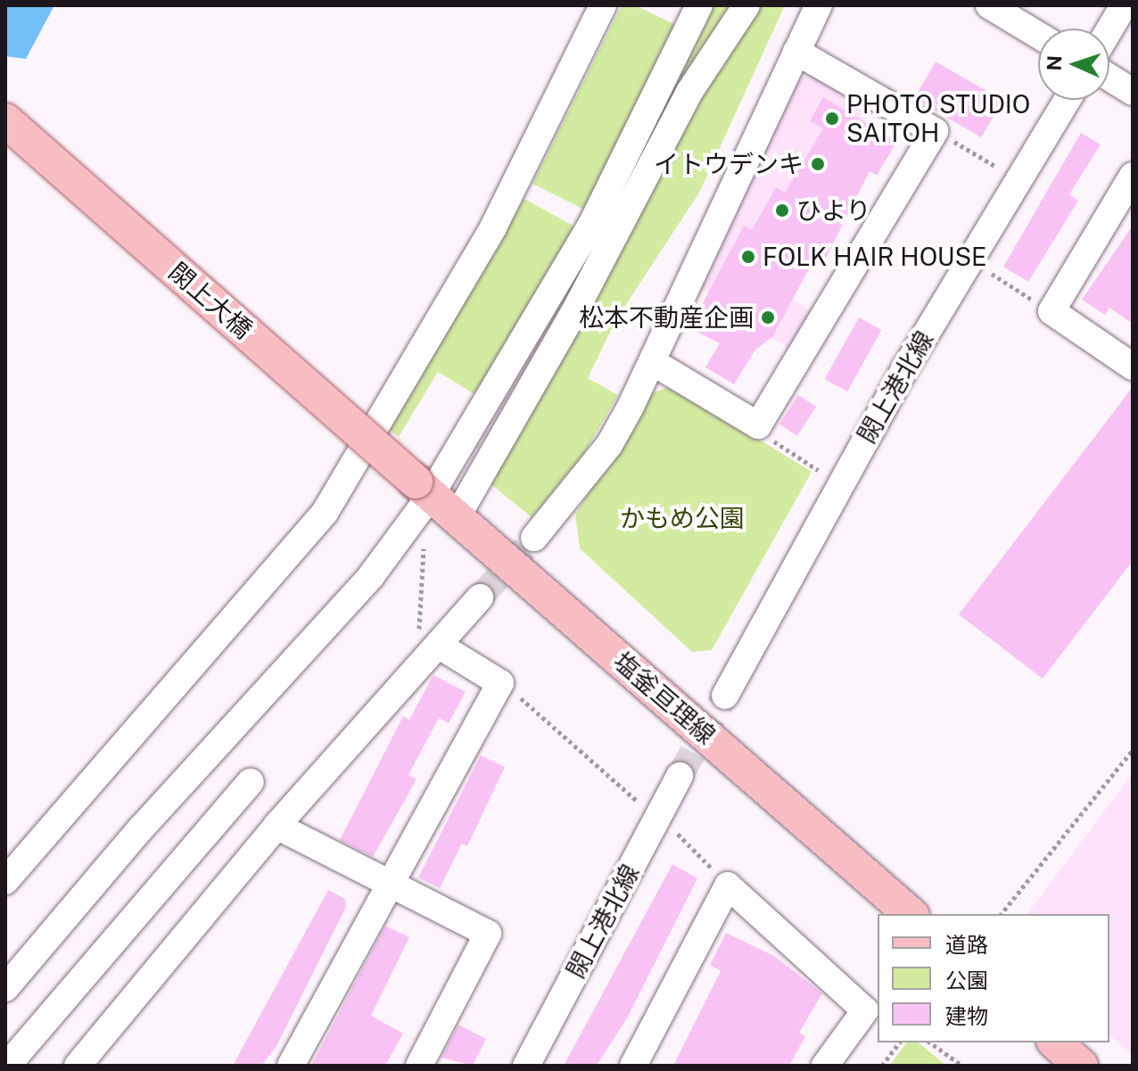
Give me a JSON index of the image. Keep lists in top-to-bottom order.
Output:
{
  "streets": {
    "main road": ["閖上大橋", "塩釜亘理線"],
    "street": ["閖上港北線"]
  },
  "crossings": [
    ["閖上大橋", "塩釜亘理線"]
  ],
  "parks": ["かもめ公園"],
  "places": [
    "PHOTO STUDIO SAITOH",
    "イトウデンキ",
    "ひより",
    "FOLK HAIR HOUSE",
    "松本不動産企画"
  ],
  "legend": ["道路", "公園", "建物"],
  "north": "left"
}
